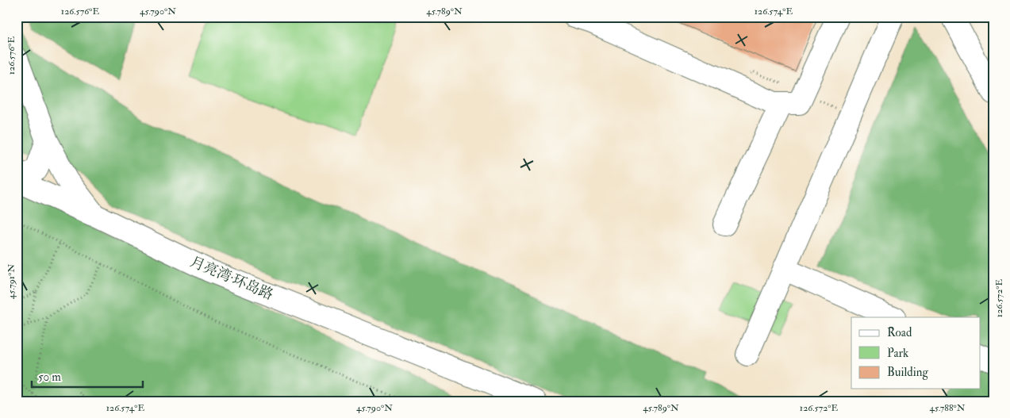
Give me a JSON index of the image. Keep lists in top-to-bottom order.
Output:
{
  "streets": {
    "street": ["月亮湾·环岛路"]
  },
  "legend": ["Road", "Park", "Building"],
  "scale_bar": "50 m",
  "coordinates": [
    "126.576°E",
    "45.790°N",
    "45.789°N",
    "126.574°E",
    "45.791°N",
    "126.572°E",
    "45.788°N"
  ]
}
